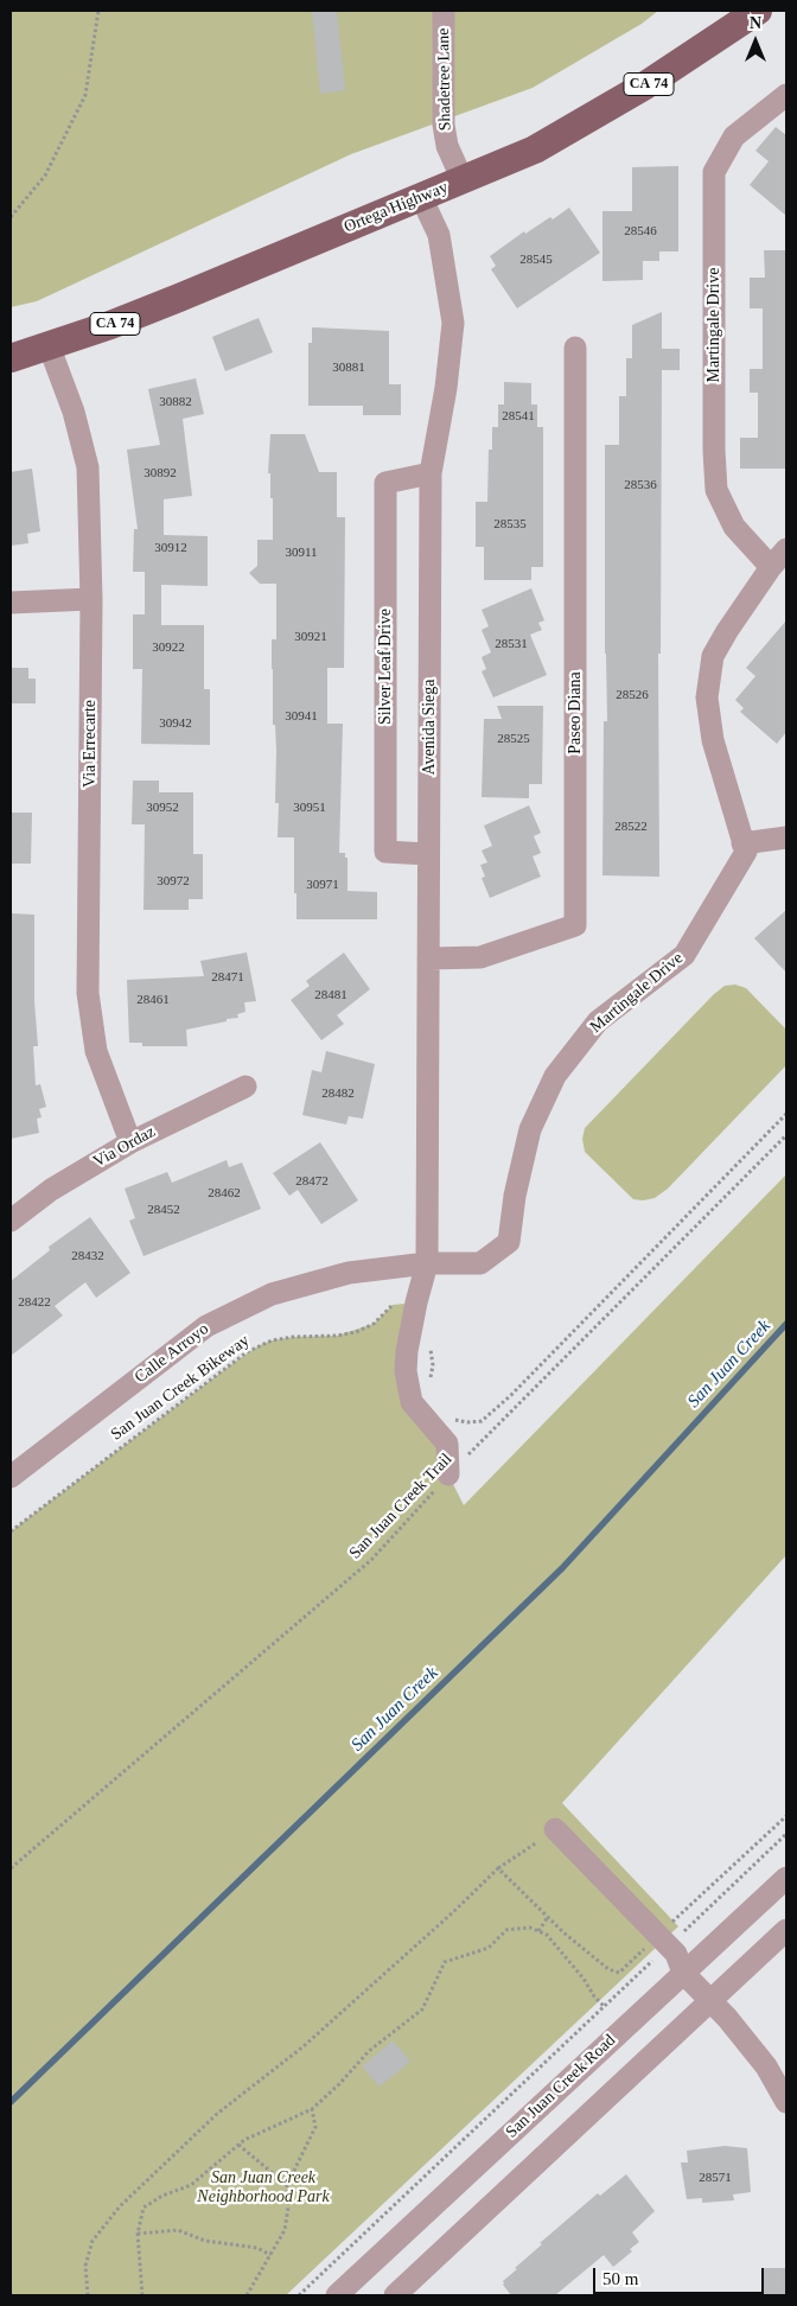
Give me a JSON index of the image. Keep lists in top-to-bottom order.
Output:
{
  "streets": {
    "main road": ["CA 74", "Ortega Highway"],
    "street": [
      "Shadetree Lane",
      "Martingale Drive",
      "Silver Leaf Drive",
      "Paseo Diana",
      "Avenida Siega",
      "Via Errecarte",
      "Via Ordaz",
      "Calle Arroyo",
      "San Juan Creek Road"
    ],
    "path": ["San Juan Creek Bikeway", "San Juan Creek Trail"]
  },
  "crossings": [
    ["Shadetree Lane", "Ortega Highway"],
    ["Ortega Highway", "Avenida Siega"],
    ["Ortega Highway", "Via Errecarte"],
    ["Martingale Drive", "Avenida Siega"],
    ["Martingale Drive", "Calle Arroyo"],
    ["Silver Leaf Drive", "Avenida Siega"],
    ["Paseo Diana", "Avenida Siega"],
    ["Avenida Siega", "Calle Arroyo"],
    ["Avenida Siega", "San Juan Creek Bikeway"],
    ["Avenida Siega", "San Juan Creek Trail"],
    ["Via Errecarte", "Via Ordaz"]
  ],
  "water": ["San Juan Creek"],
  "parks": ["San Juan Creek Neighborhood Park"],
  "house_numbers": [
    "28546",
    "28545",
    "30881",
    "30882",
    "28541",
    "30892",
    "28536",
    "28535",
    "30912",
    "30911",
    "30921",
    "28531",
    "30922",
    "28526",
    "30941",
    "30942",
    "28525",
    "30952",
    "30951",
    "28522",
    "30972",
    "30971",
    "28471",
    "28481",
    "28461",
    "28482",
    "28472",
    "28462",
    "28452",
    "28432",
    "28422",
    "28571"
  ],
  "scale_bar": "50 m",
  "north": "top"
}
